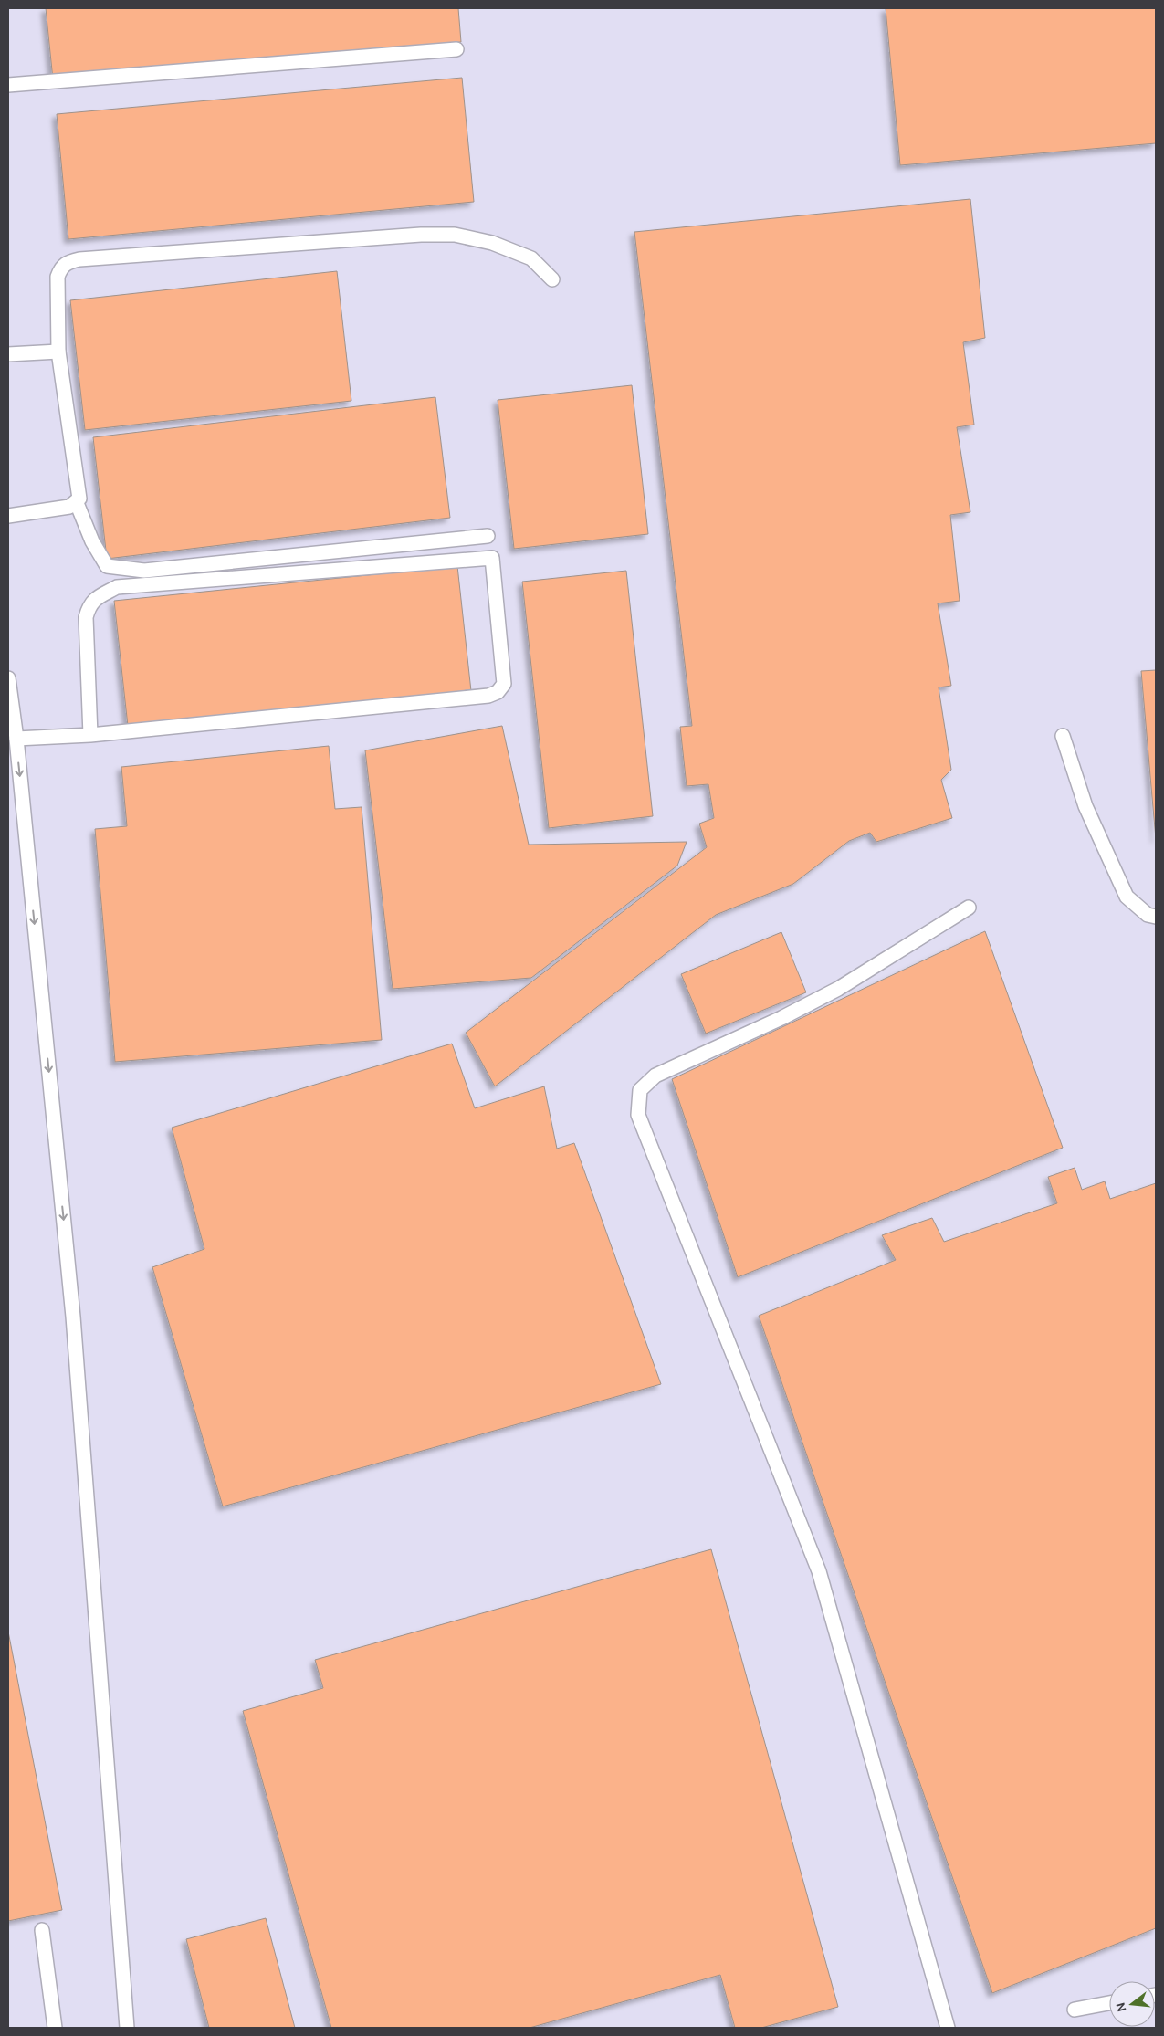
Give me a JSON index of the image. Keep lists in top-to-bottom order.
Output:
{
  "north": "left"
}
